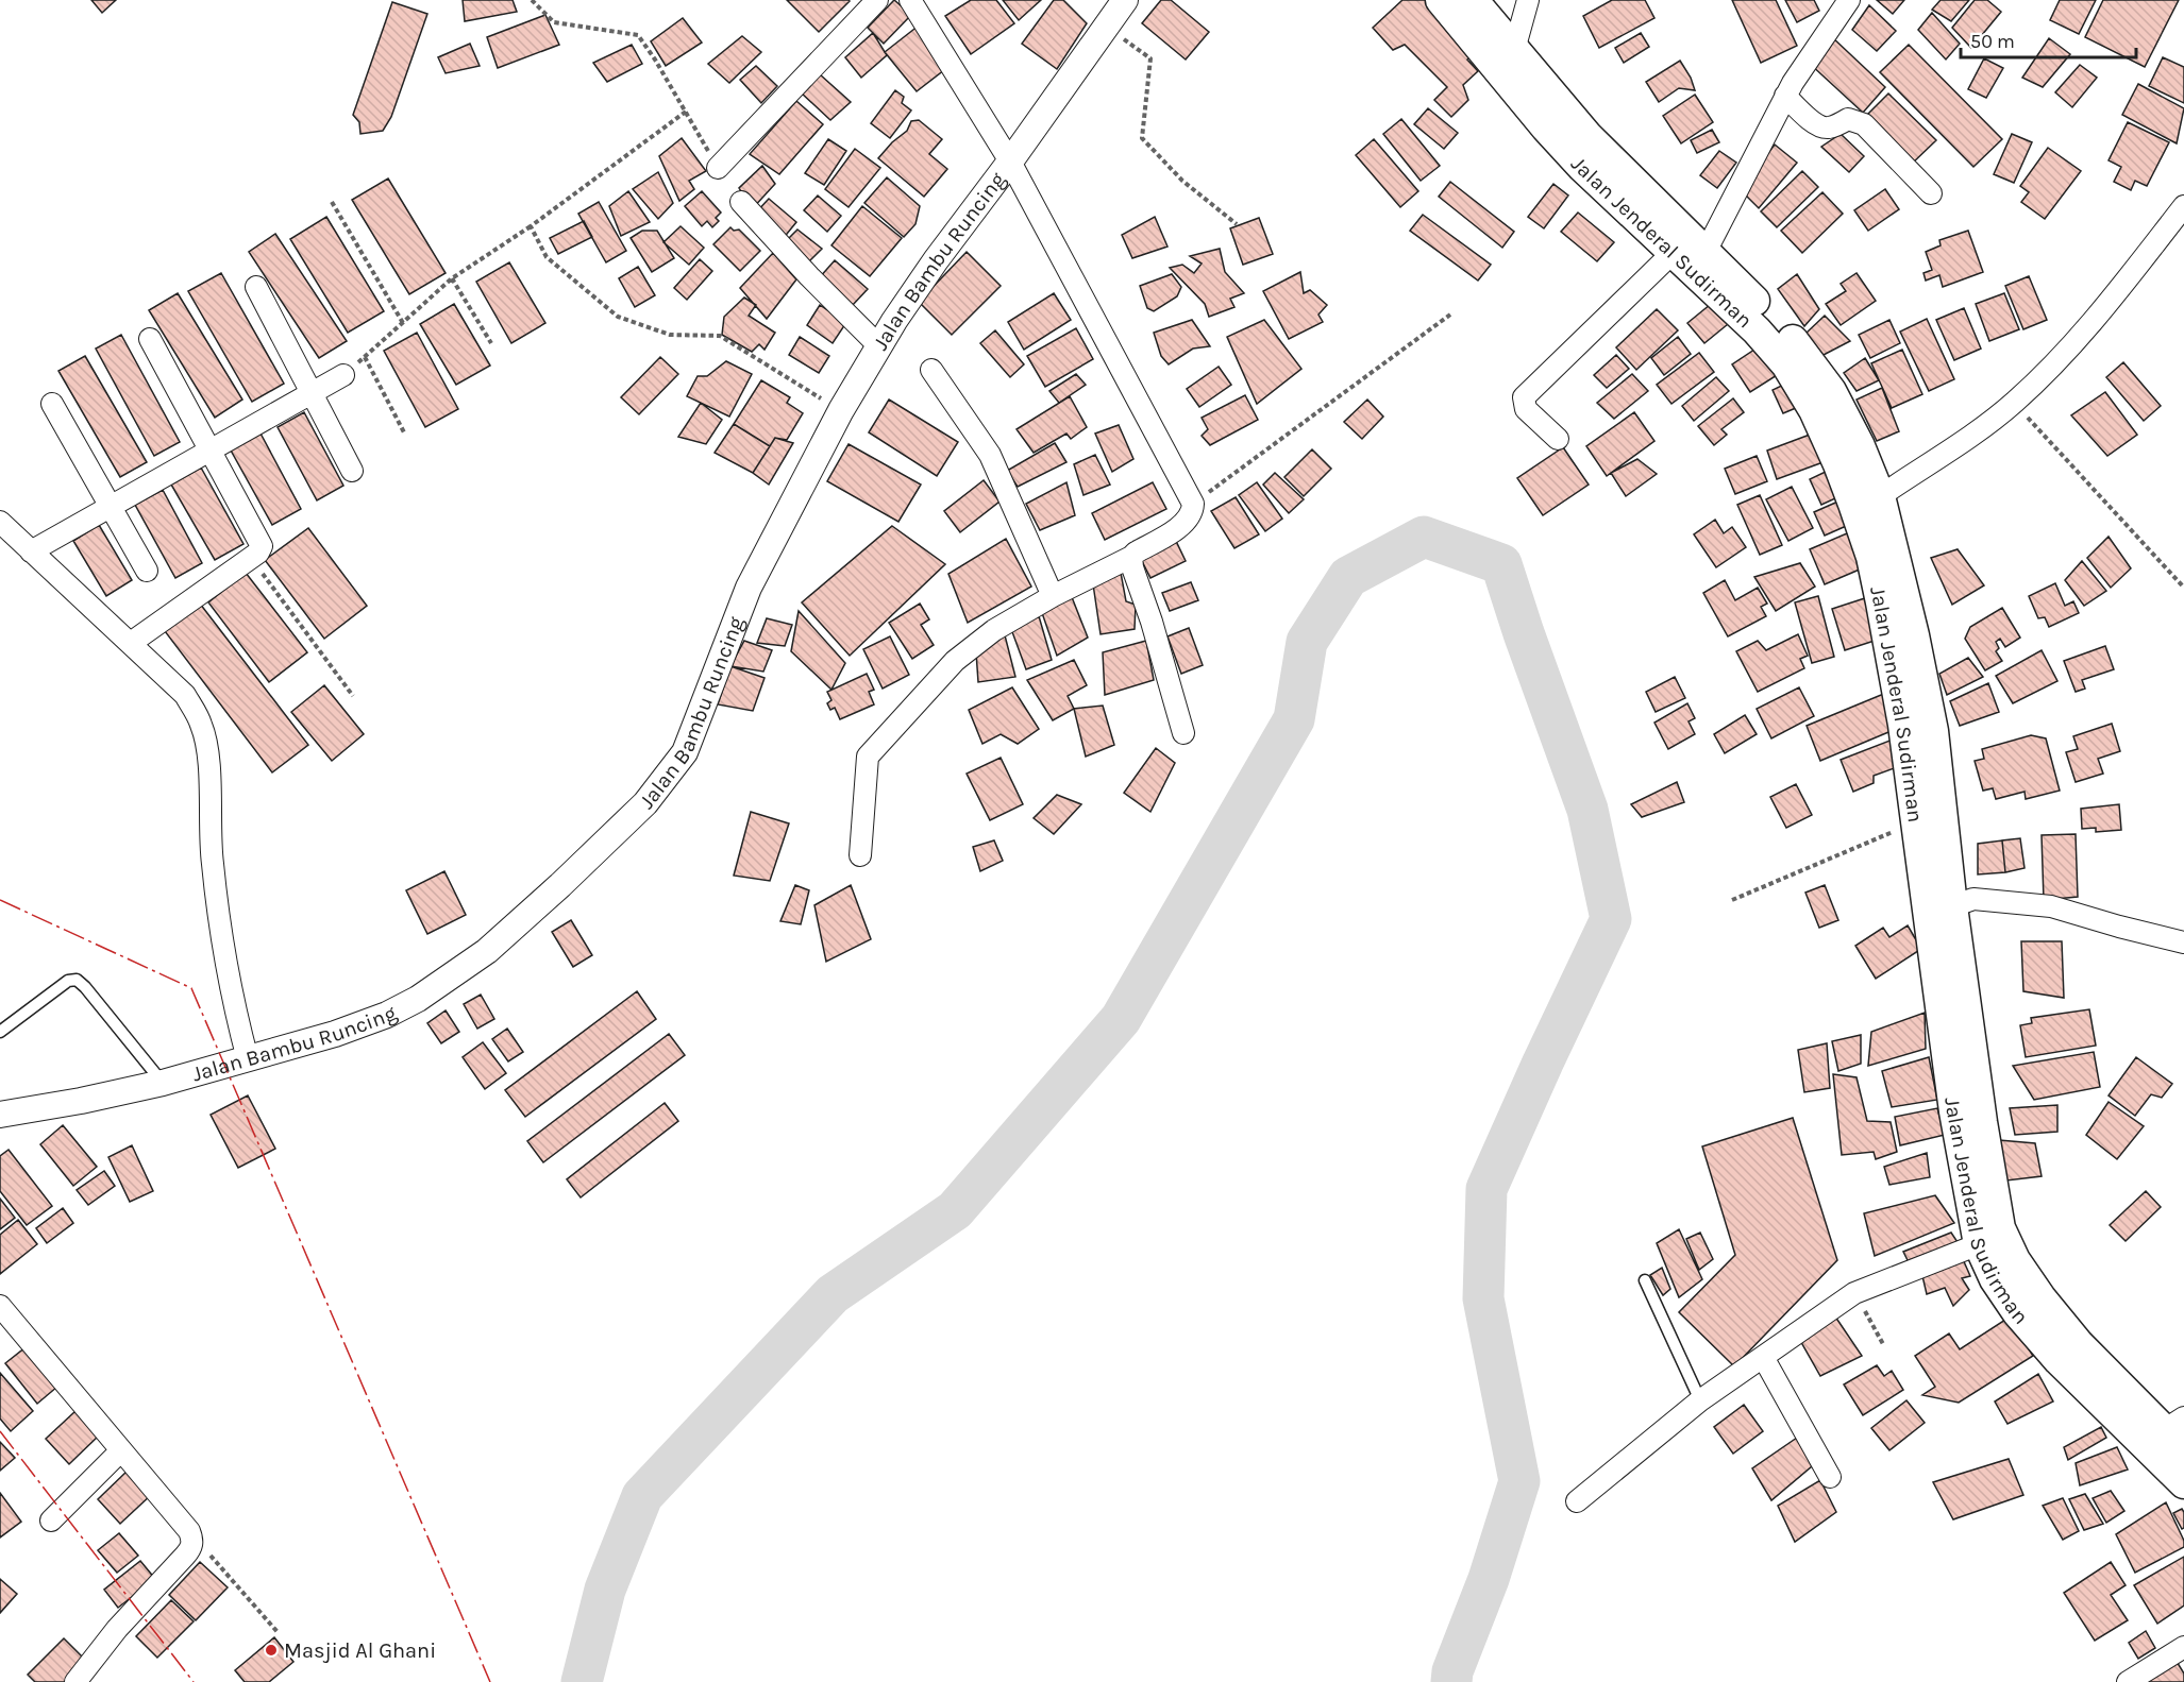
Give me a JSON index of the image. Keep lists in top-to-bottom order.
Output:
{
  "streets": {
    "main road": ["Jalan Jenderal Sudirman"],
    "street": ["Jalan Bambu Runcing"]
  },
  "places": ["Masjid Al Ghani"],
  "scale_bar": "50 m"
}
